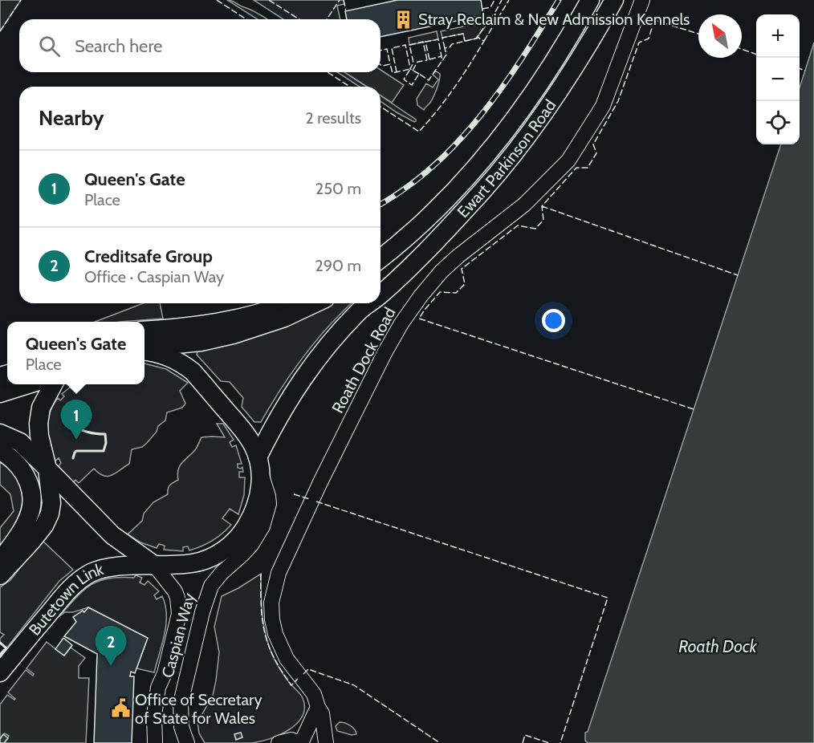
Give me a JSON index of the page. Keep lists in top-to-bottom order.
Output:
{
  "streets": {
    "main road": ["Ewart Parkinson Road", "Butetown Link"],
    "street": ["Roath Dock Road", "Caspian Way"]
  },
  "crossings": [
    ["Ewart Parkinson Road", "Butetown Link"],
    ["Ewart Parkinson Road", "Caspian Way"],
    ["Butetown Link", "Caspian Way"]
  ],
  "water": ["Roath Dock"],
  "places": {
    "building": ["Stray Reclaim & New Admission Kennels"],
    "public building": ["Office of Secretary of State for Wales"]
  },
  "north": "top left",
  "page": {
    "map_buttons": ["+", "−"],
    "search": "Search here",
    "heading": ["Nearby", "2 results"],
    "list": [
      {
        "mark": "1",
        "name": "Queen's Gate",
        "note": "Place",
        "value": "250 m"
      },
      {
        "mark": "2",
        "name": "Creditsafe Group",
        "note": "Office · Caspian Way",
        "value": "290 m"
      }
    ],
    "popup": ["Queen's Gate", "Place"],
    "pins": ["1", "2"]
  }
}
